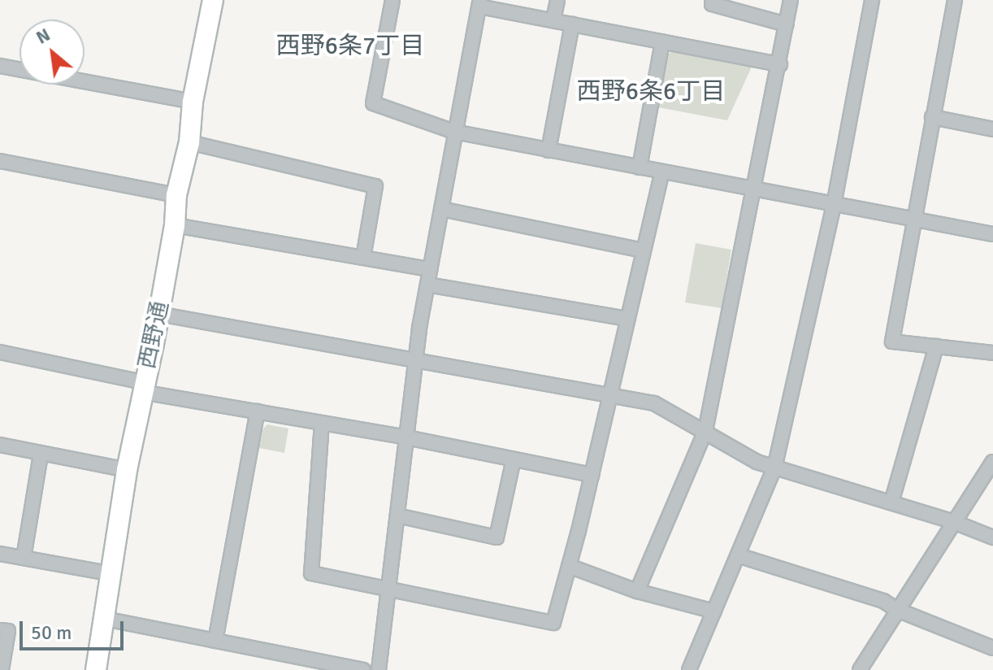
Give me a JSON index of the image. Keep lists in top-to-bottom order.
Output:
{
  "streets": {
    "street": ["西野通"]
  },
  "districts": ["西野6条7丁目", "西野6条6丁目"],
  "scale_bar": "50 m",
  "north": "top left"
}
